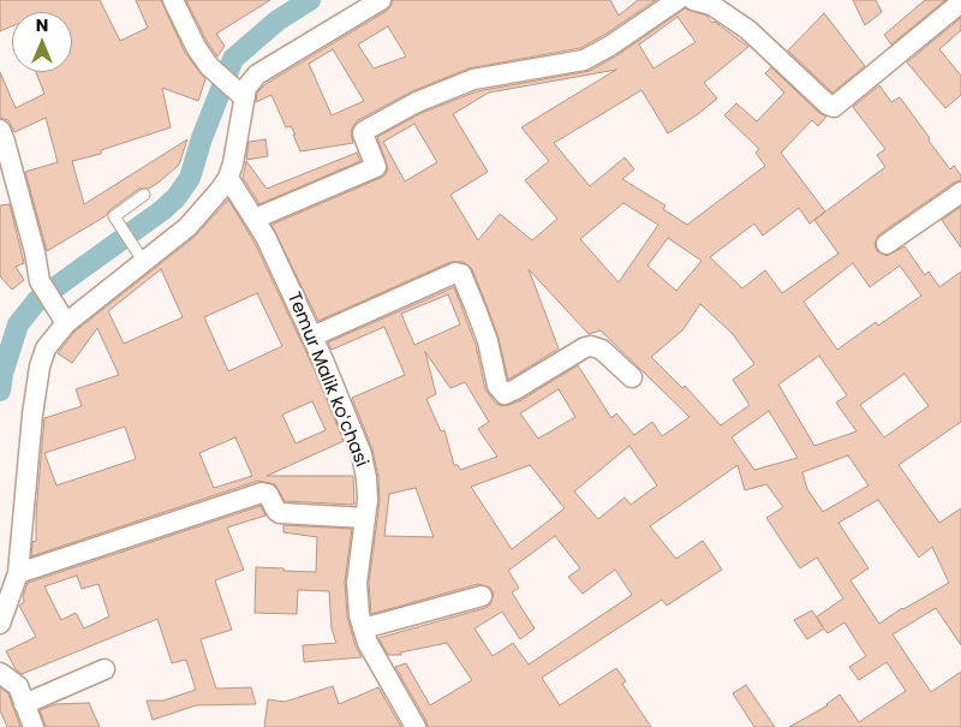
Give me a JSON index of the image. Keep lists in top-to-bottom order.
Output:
{
  "streets": {
    "street": ["Temur Malik koʻchasi"]
  },
  "north": "top"
}
